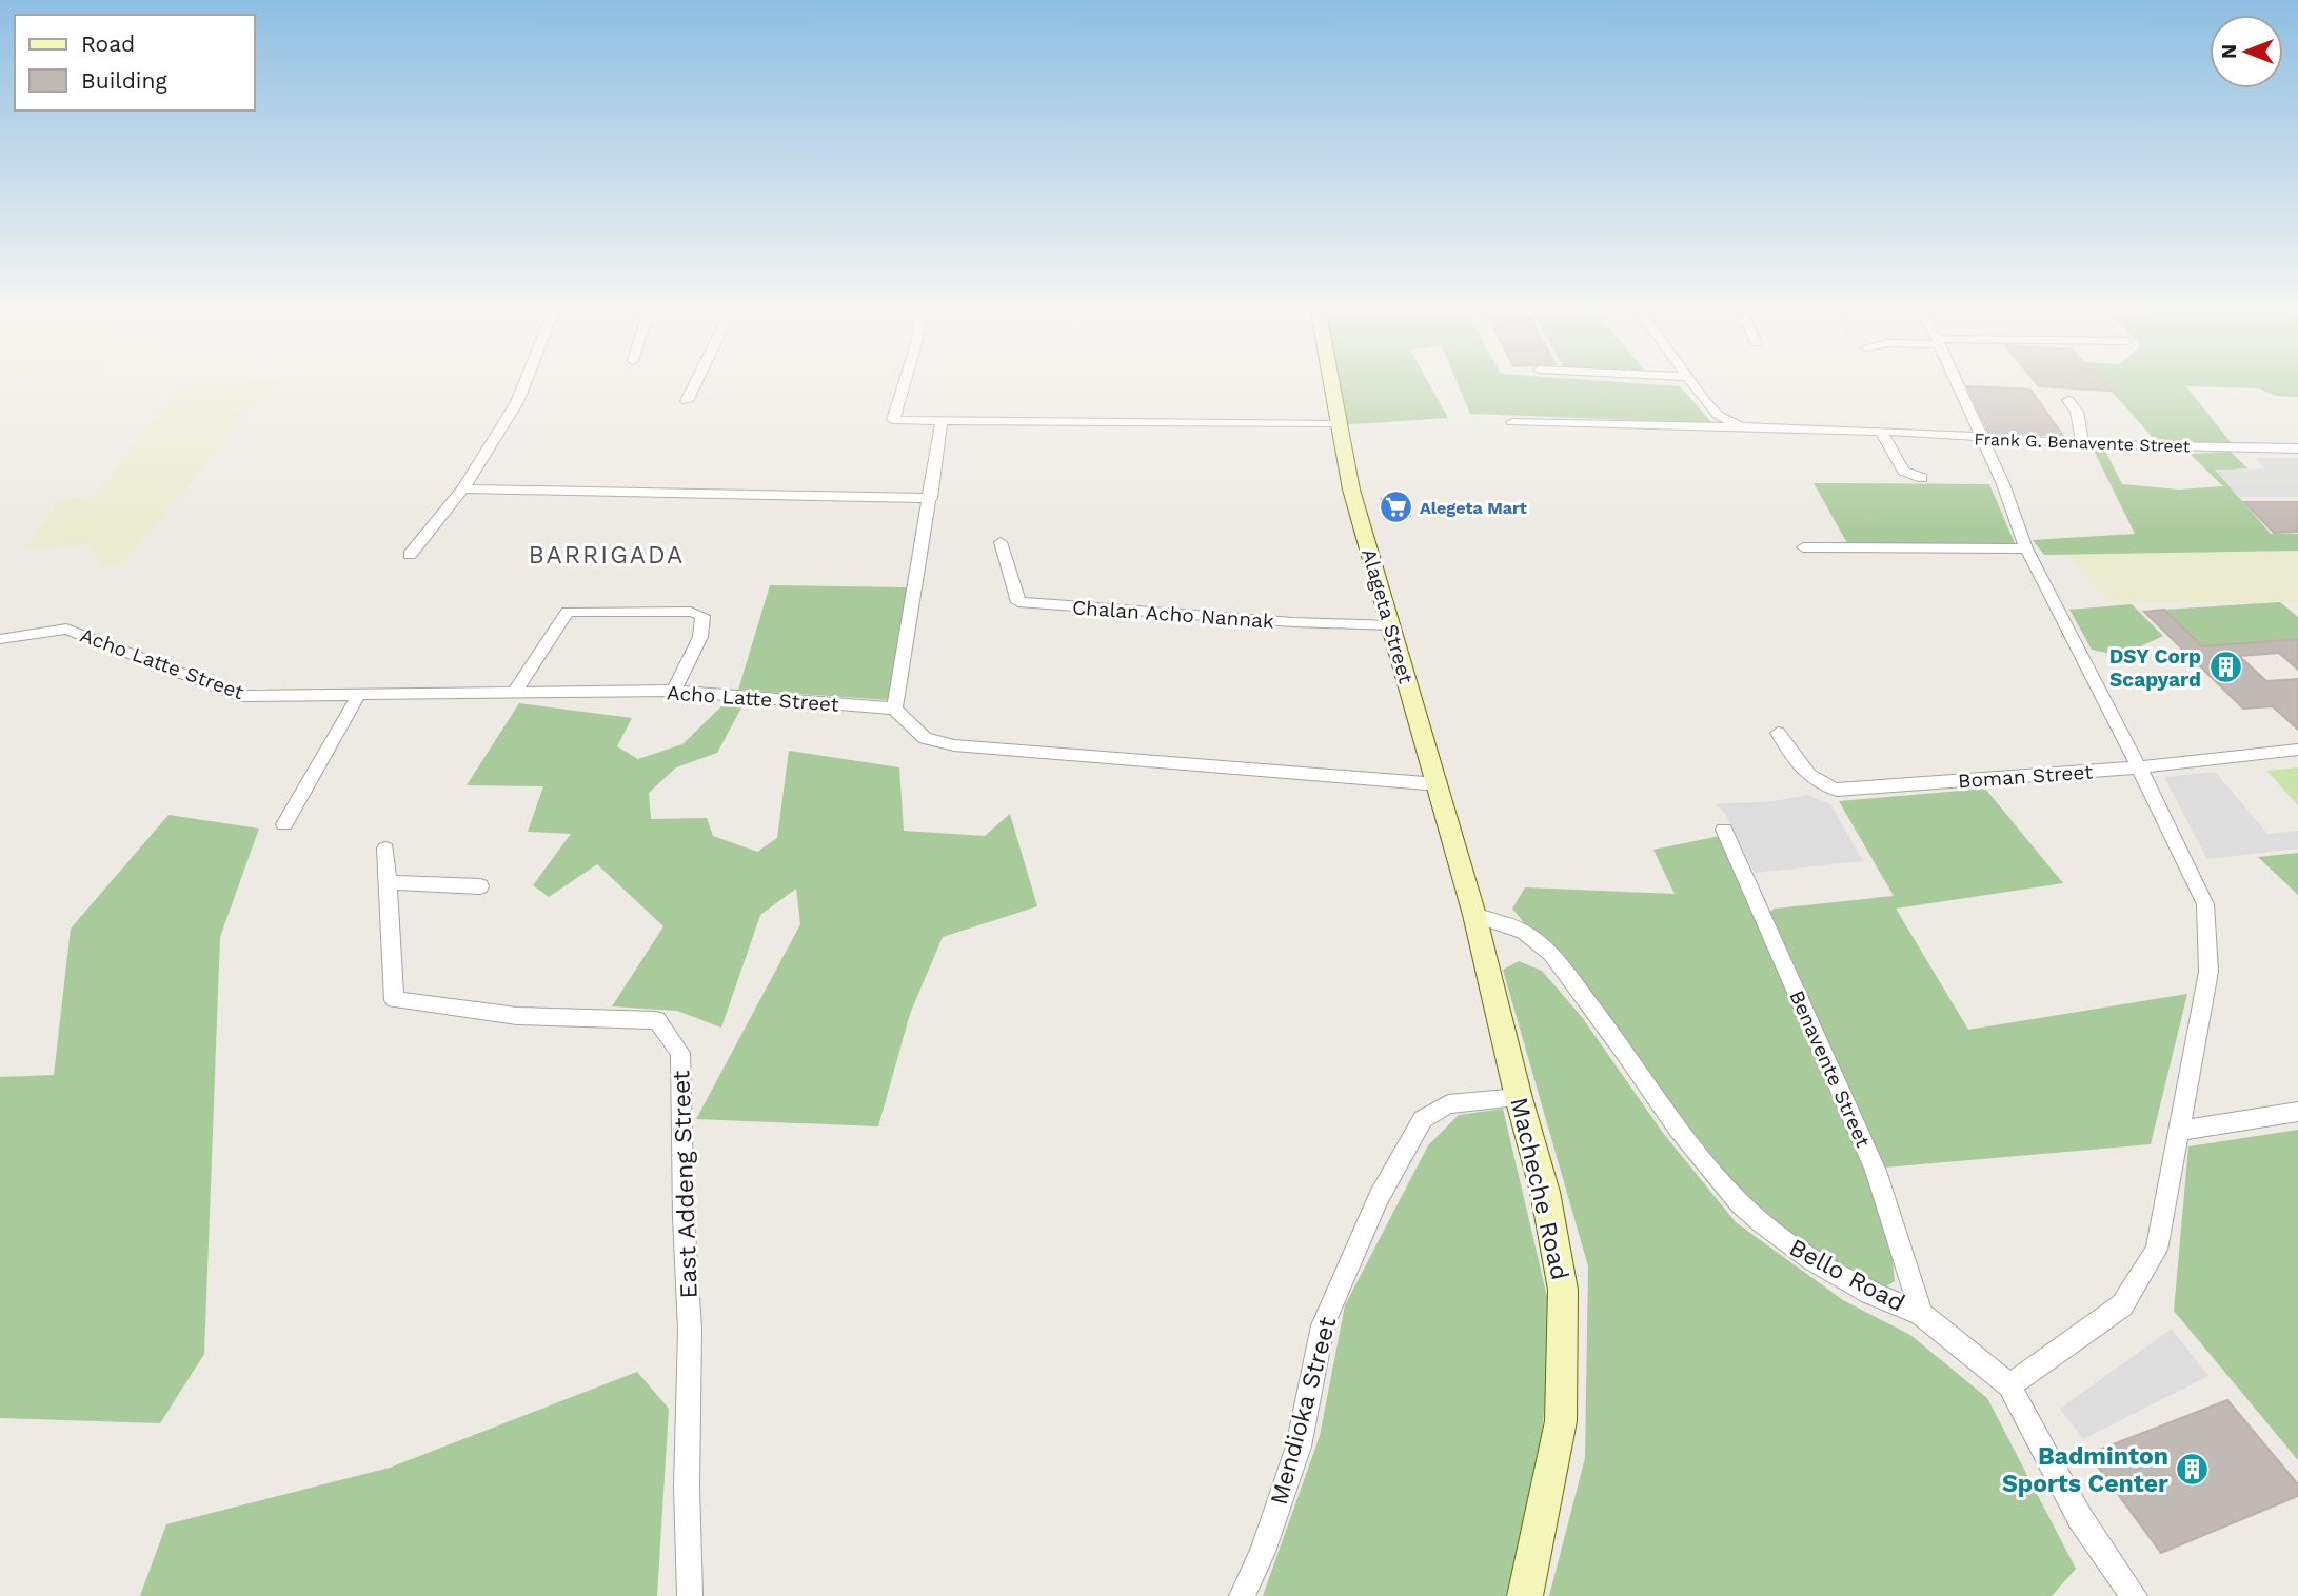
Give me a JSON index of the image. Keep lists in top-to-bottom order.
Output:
{
  "streets": {
    "main road": ["Alageta Street", "Macheche Road"],
    "street": [
      "Frank G. Benavente Street",
      "Chalan Acho Nannak",
      "Acho Latte Street",
      "Boman Street",
      "Benavente Street",
      "East Addeng Street",
      "Bello Road",
      "Mendioka Street"
    ]
  },
  "crossings": [
    ["Chalan Acho Nannak", "Alageta Street"],
    ["Alageta Street", "Macheche Road"],
    ["Alageta Street", "Bello Road"],
    ["Benavente Street", "Bello Road"],
    ["Macheche Road", "Bello Road"],
    ["Macheche Road", "Mendioka Street"]
  ],
  "districts": ["BARRIGADA"],
  "places": {
    "supermarket": ["Alegeta Mart"],
    "building": ["DSY Corp Scapyard", "Badminton Sports Center"]
  },
  "legend": ["Road", "Building"],
  "north": "left"
}
